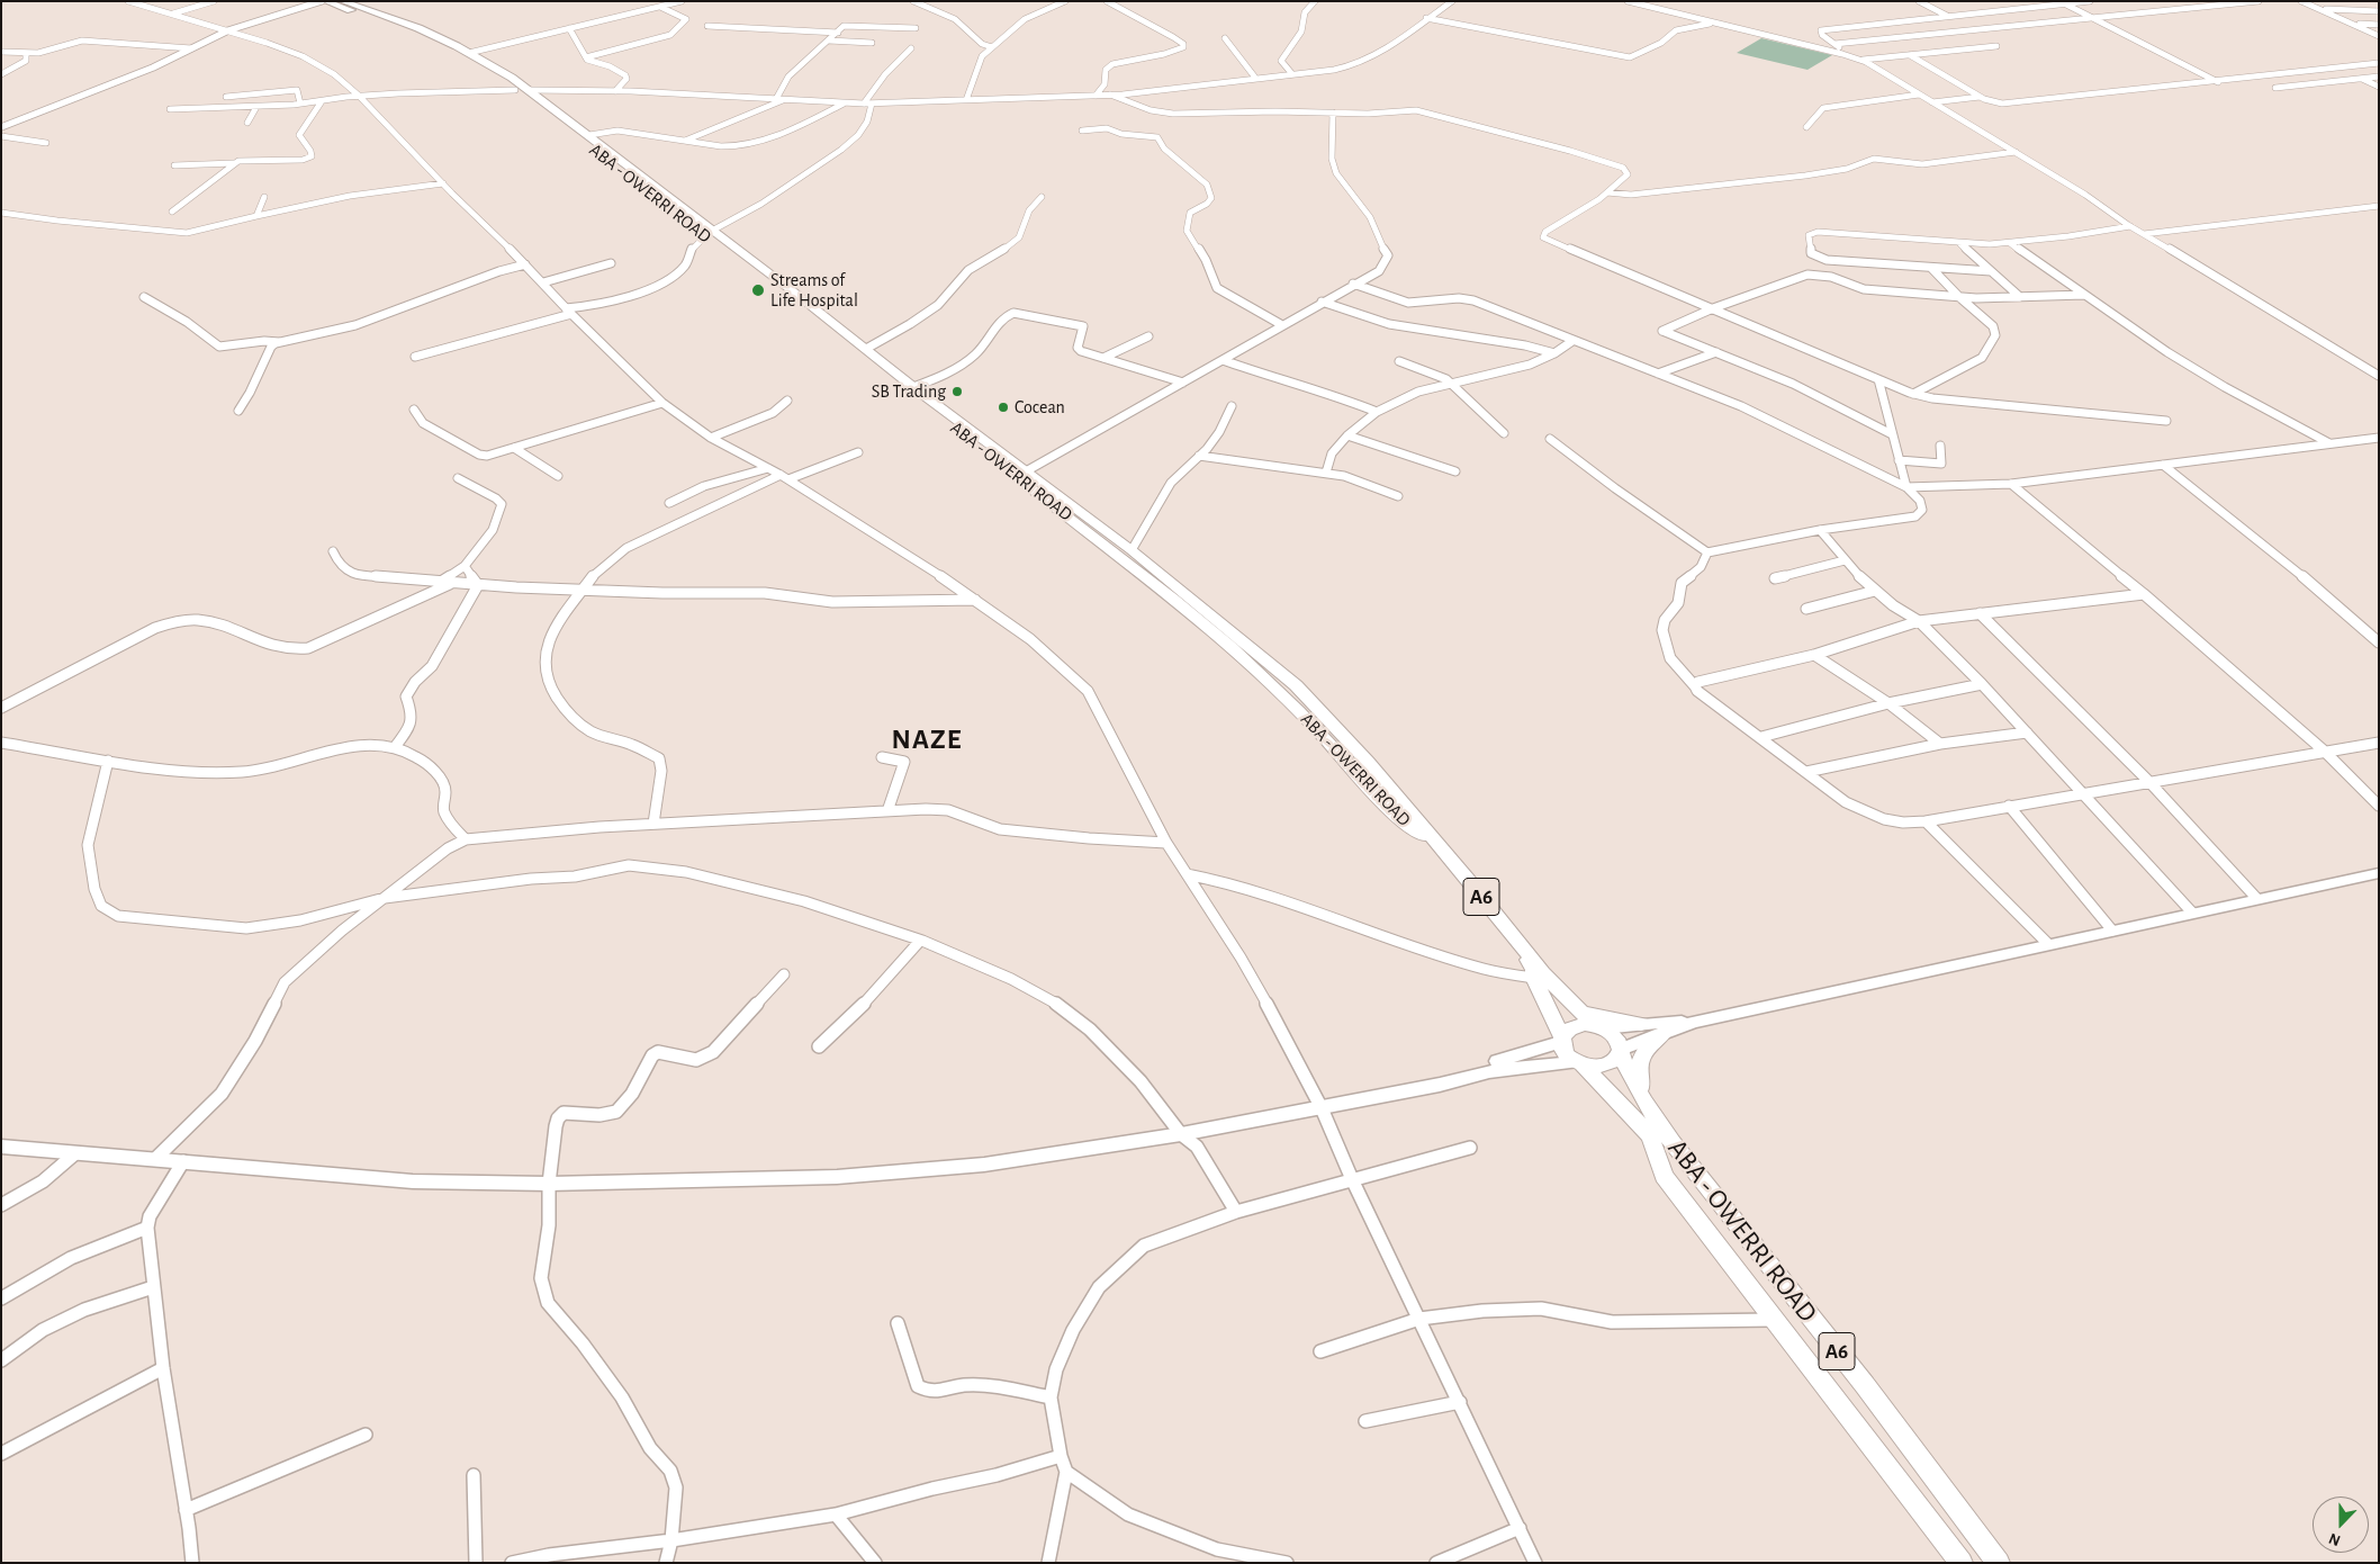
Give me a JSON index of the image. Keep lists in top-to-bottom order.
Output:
{
  "streets": {
    "highway": ["ABA - OWERRI ROAD", "A6"]
  },
  "districts": ["NAZE"],
  "places": ["Streams of Life Hospital", "SB Trading", "Cocean"],
  "north": "bottom"
}
